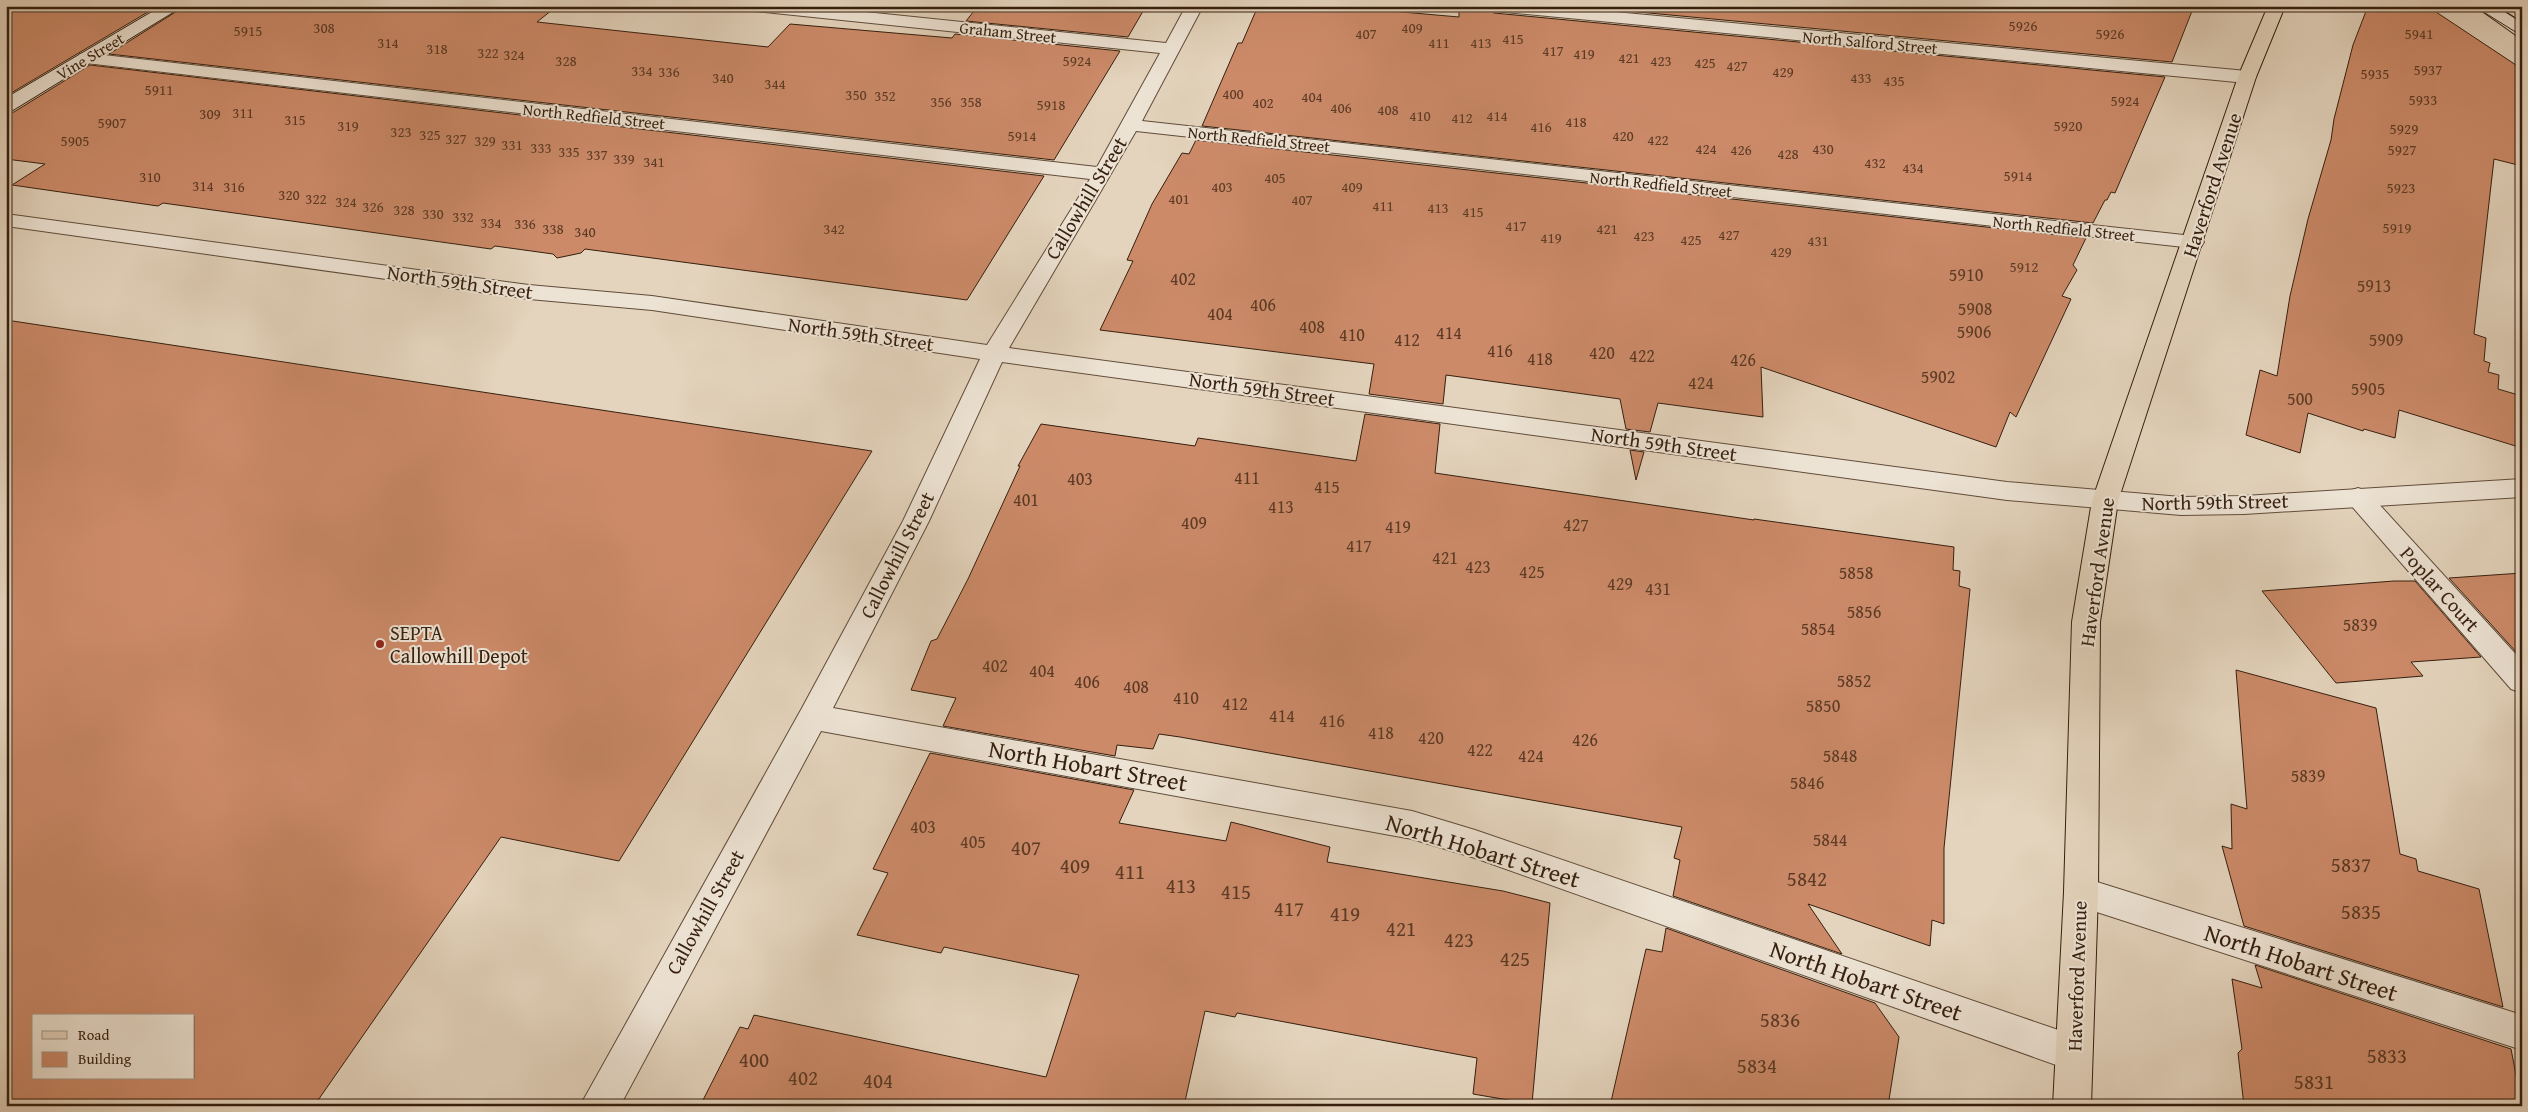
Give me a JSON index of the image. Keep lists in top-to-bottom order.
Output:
{
  "streets": {
    "main road": ["Haverford Avenue"],
    "street": [
      "Graham Street",
      "North Salford Street",
      "Vine Street",
      "North Redfield Street",
      "Callowhill Street",
      "North 59th Street",
      "Poplar Court",
      "North Hobart Street"
    ]
  },
  "crossings": [
    ["Graham Street", "Callowhill Street"],
    ["North Salford Street", "Haverford Avenue"],
    ["Vine Street", "North Redfield Street"],
    ["North Redfield Street", "Haverford Avenue"],
    ["North Redfield Street", "Callowhill Street"],
    ["Haverford Avenue", "North 59th Street"],
    ["Haverford Avenue", "North Hobart Street"],
    ["Callowhill Street", "North 59th Street"],
    ["Callowhill Street", "North Hobart Street"],
    ["North 59th Street", "Poplar Court"]
  ],
  "places": ["SEPTA Callowhill Depot"],
  "house_numbers": [
    "5926",
    "308",
    "409",
    "5915",
    "407",
    "5926",
    "5941",
    "415",
    "314",
    "411",
    "413",
    "318",
    "417",
    "322",
    "419",
    "324",
    "421",
    "328",
    "5924",
    "423",
    "425",
    "427",
    "5937",
    "334",
    "336",
    "429",
    "5935",
    "340",
    "433",
    "435",
    "344",
    "5911",
    "400",
    "350",
    "352",
    "404",
    "5933",
    "5924",
    "356",
    "358",
    "402",
    "5918",
    "406",
    "408",
    "311",
    "309",
    "410",
    "414",
    "412",
    "315",
    "418",
    "5907",
    "319",
    "5920",
    "416",
    "5929",
    "323",
    "325",
    "5914",
    "420",
    "327",
    "422",
    "5905",
    "329",
    "331",
    "333",
    "424",
    "430",
    "426",
    "5927",
    "335",
    "428",
    "337",
    "339",
    "341",
    "432",
    "434",
    "5914",
    "310",
    "405",
    "314",
    "316",
    "403",
    "409",
    "5923",
    "320",
    "322",
    "401",
    "407",
    "324",
    "411",
    "326",
    "413",
    "328",
    "415",
    "330",
    "332",
    "334",
    "336",
    "417",
    "5919",
    "338",
    "342",
    "421",
    "340",
    "427",
    "423",
    "419",
    "425",
    "431",
    "429",
    "5912",
    "5910",
    "402",
    "5913",
    "406",
    "5908",
    "404",
    "408",
    "5906",
    "414",
    "410",
    "412",
    "5909",
    "416",
    "420",
    "422",
    "418",
    "426",
    "5902",
    "424",
    "5905",
    "500",
    "411",
    "403",
    "415",
    "401",
    "413",
    "409",
    "427",
    "419",
    "417",
    "421",
    "423",
    "425",
    "5858",
    "429",
    "431",
    "5856",
    "5839",
    "5854",
    "402",
    "404",
    "5852",
    "406",
    "408",
    "410",
    "412",
    "5850",
    "414",
    "416",
    "418",
    "420",
    "426",
    "422",
    "424",
    "5848",
    "5839",
    "5846",
    "403",
    "5844",
    "405",
    "407",
    "5837",
    "409",
    "411",
    "5842",
    "413",
    "415",
    "417",
    "5835",
    "419",
    "421",
    "423",
    "425",
    "5836",
    "5833",
    "400",
    "5834",
    "402",
    "404",
    "5831"
  ],
  "legend": ["Road", "Building"]
}
